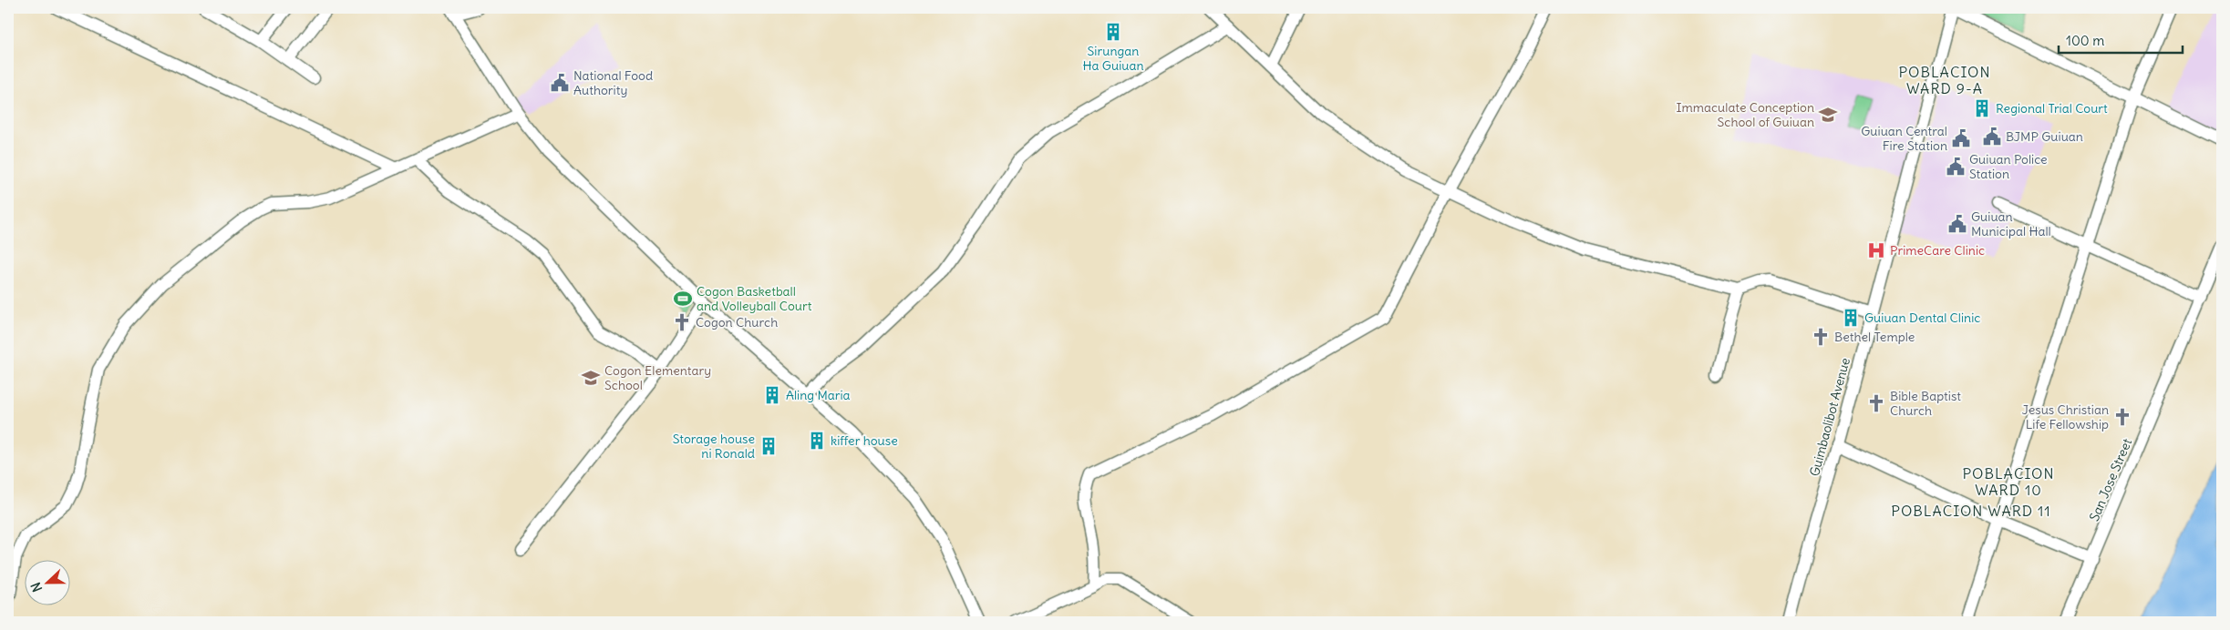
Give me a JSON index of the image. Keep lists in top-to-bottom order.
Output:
{
  "streets": {
    "street": ["Guimbaolibot Avenue", "San Jose Street"]
  },
  "districts": ["POBLACION WARD 9-A", "POBLACION WARD 10", "POBLACION WARD 11"],
  "places": {
    "building": [
      "Sirungan Ha Guiuan",
      "Regional Trial Court",
      "Guiuan Dental Clinic",
      "Aling Maria",
      "kiffer house",
      "Storage house ni Ronald"
    ],
    "public building": [
      "National Food Authority",
      "BJMP Guiuan",
      "Guiuan Central Fire Station",
      "Guiuan Police Station",
      "Guiuan Municipal Hall"
    ],
    "school or university": ["Immaculate Conception School of Guiuan", "Cogon Elementary School"],
    "hospital": ["PrimeCare Clinic"],
    "sports": ["Cogon Basketball and Volleyball Court"],
    "church": [
      "Cogon Church",
      "Bethel Temple",
      "Bible Baptist Church",
      "Jesus Christian Life Fellowship"
    ]
  },
  "scale_bar": "100 m",
  "north": "left"
}
